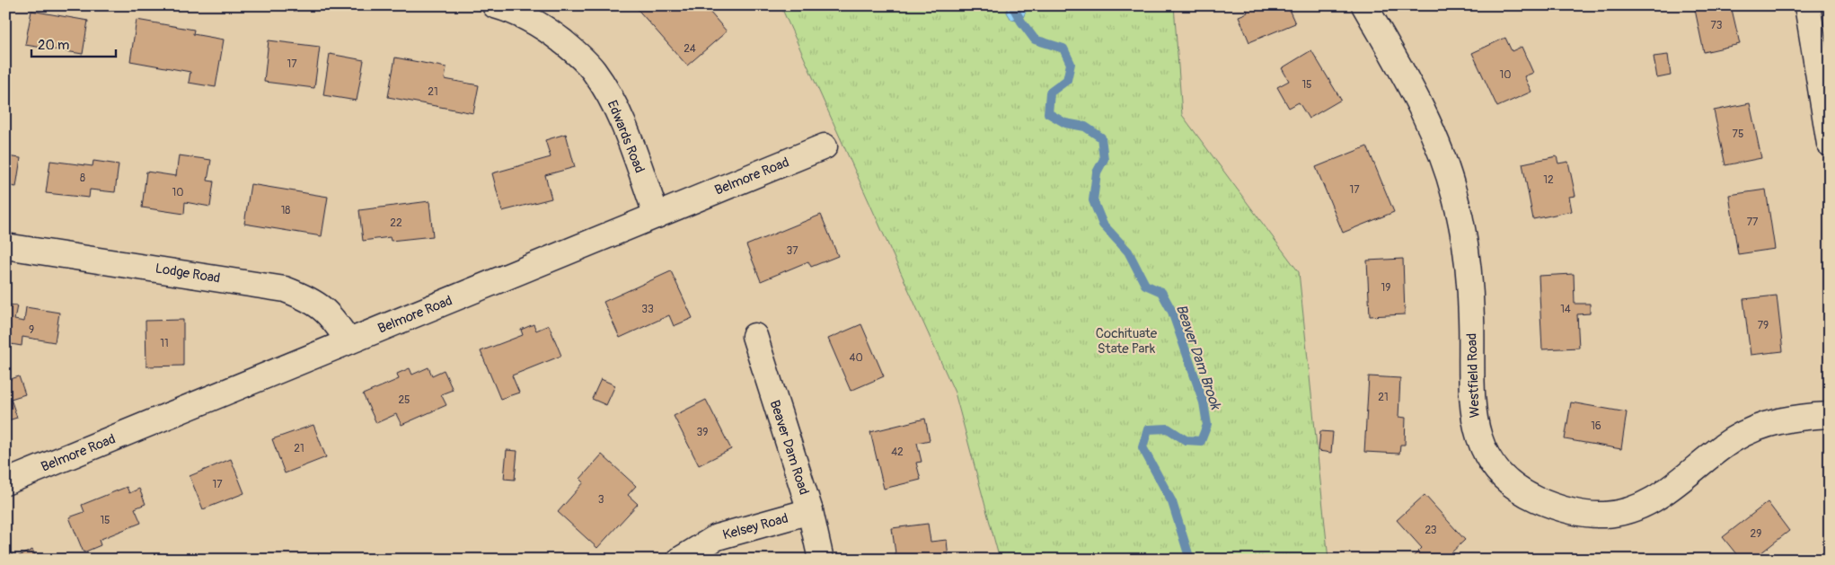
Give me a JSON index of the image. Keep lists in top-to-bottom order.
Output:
{
  "streets": {
    "street": [
      "Edwards Road",
      "Belmore Road",
      "Lodge Road",
      "Westfield Road",
      "Beaver Dam Road",
      "Kelsey Road"
    ]
  },
  "crossings": [
    ["Edwards Road", "Belmore Road"],
    ["Belmore Road", "Lodge Road"],
    ["Beaver Dam Road", "Kelsey Road"]
  ],
  "water": ["Beaver Dam Brook"],
  "parks": ["Cochituate State Park"],
  "house_numbers": [
    "73",
    "24",
    "17",
    "10",
    "15",
    "21",
    "75",
    "8",
    "12",
    "17",
    "10",
    "18",
    "77",
    "22",
    "37",
    "19",
    "33",
    "14",
    "79",
    "9",
    "11",
    "40",
    "21",
    "25",
    "16",
    "39",
    "21",
    "42",
    "17",
    "3",
    "15",
    "23",
    "29"
  ],
  "scale_bar": "20 m"
}
